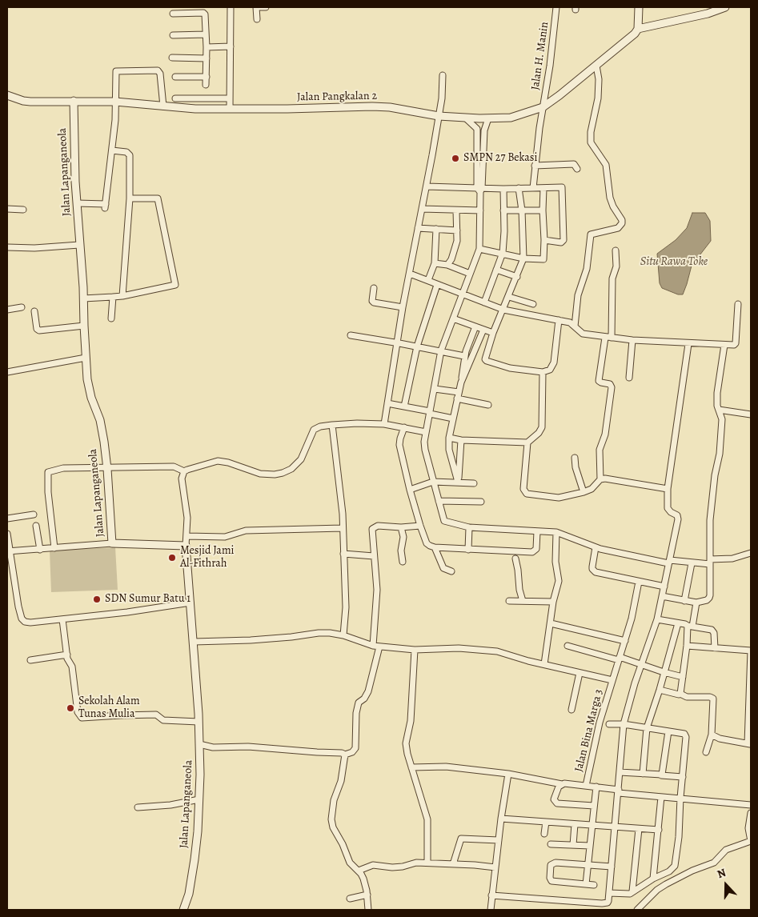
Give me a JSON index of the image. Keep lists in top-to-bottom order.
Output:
{
  "streets": {
    "street": [
      "Jalan H. Manin",
      "Jalan Pangkalan 2",
      "Jalan Lapanganeola",
      "Jalan Bina Marga 3"
    ]
  },
  "crossings": [
    ["Jalan H. Manin", "Jalan Pangkalan 2"],
    ["Jalan Pangkalan 2", "Jalan Lapanganeola"]
  ],
  "water": ["Situ Rawa Toke"],
  "places": [
    "SMPN 27 Bekasi",
    "Mesjid Jami Al-Fithrah",
    "SDN Sumur Batu 1",
    "Sekolah Alam Tunas Mulia"
  ],
  "north": "top"
}
